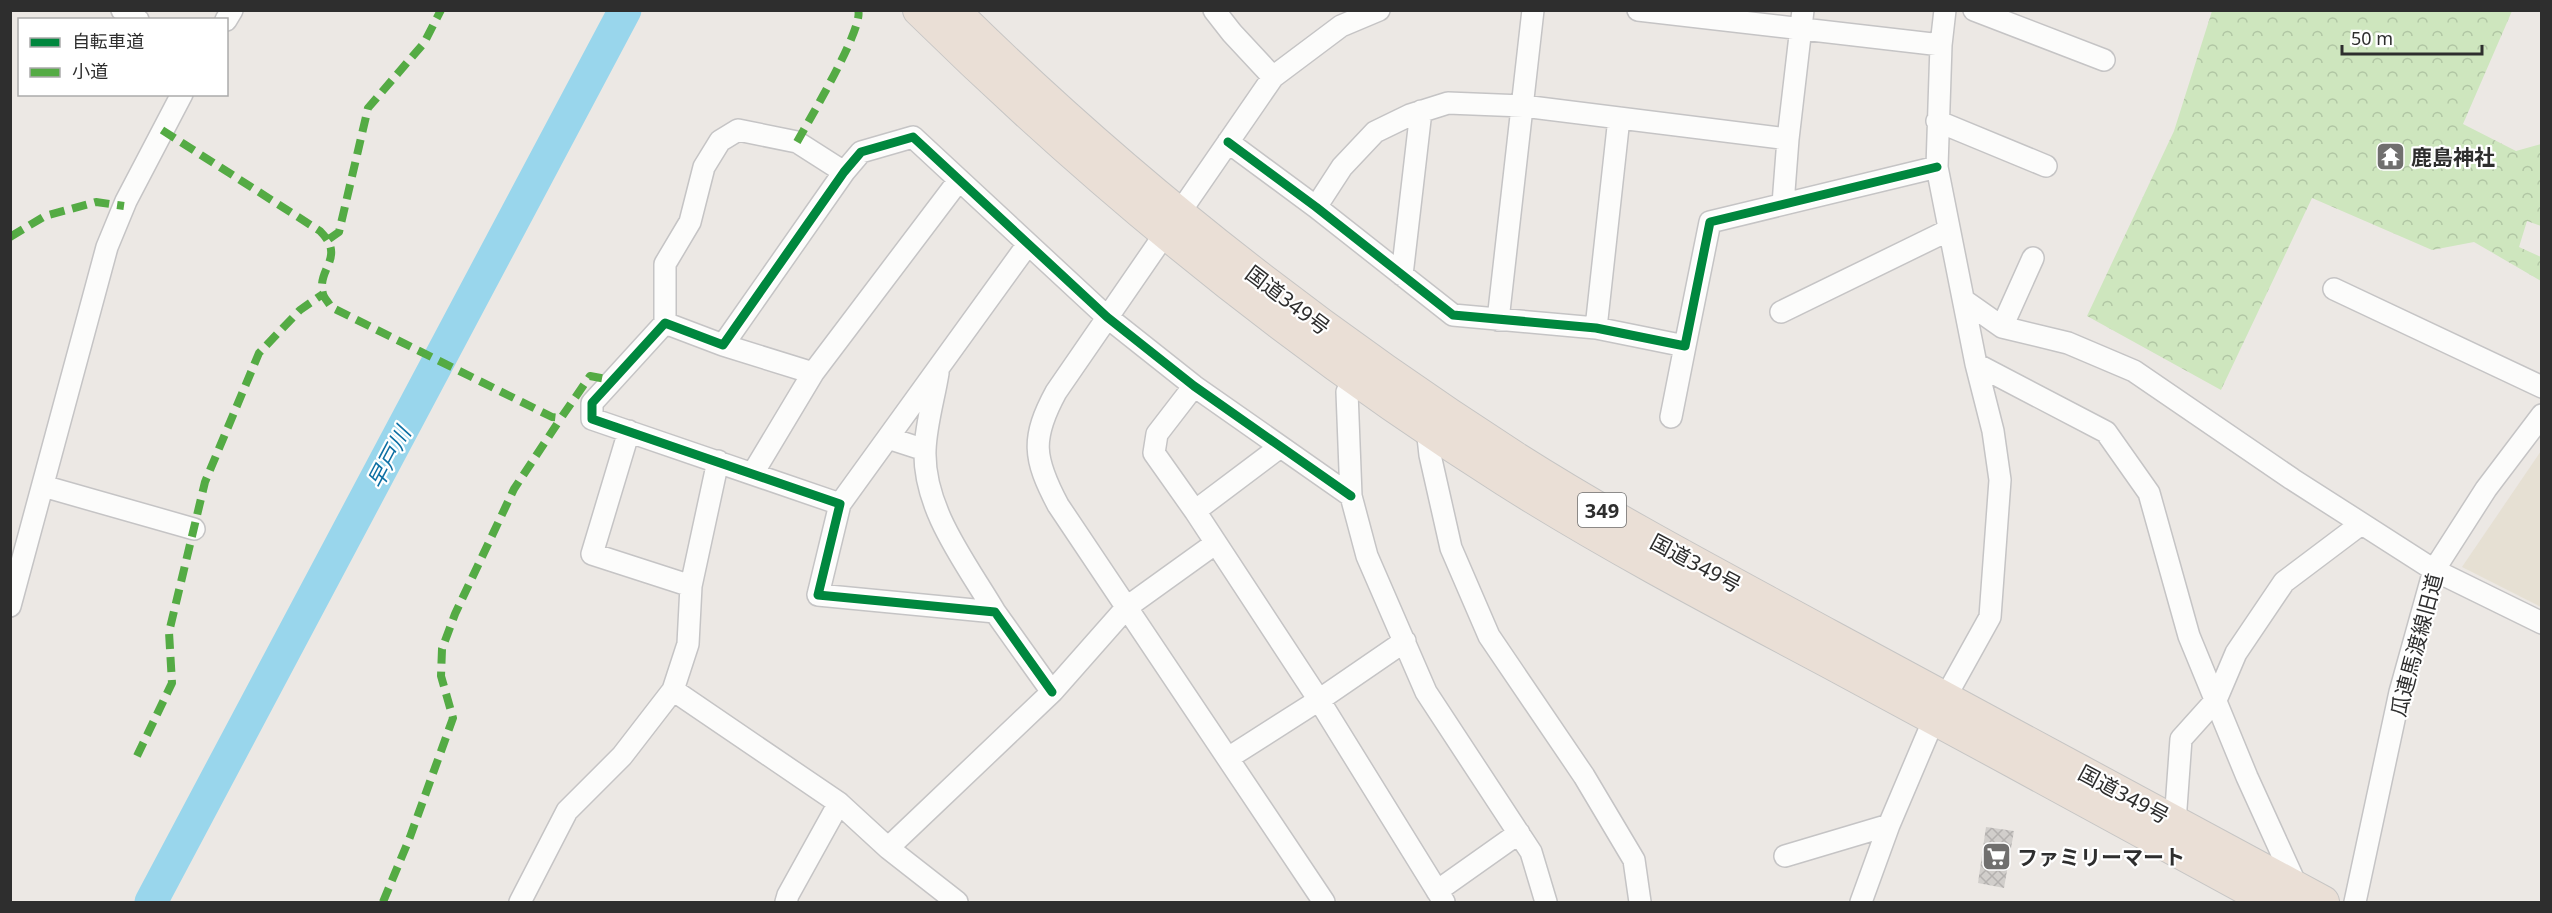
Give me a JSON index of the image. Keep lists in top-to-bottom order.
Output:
{
  "streets": {
    "highway": ["国道349号", "349"],
    "street": ["瓜連馬渡線旧道"]
  },
  "water": ["早戸川"],
  "places": {
    "temple": ["鹿島神社"],
    "supermarket": ["ファミリーマート"]
  },
  "legend": ["自転車道", "小道"],
  "scale_bar": "50 m"
}
